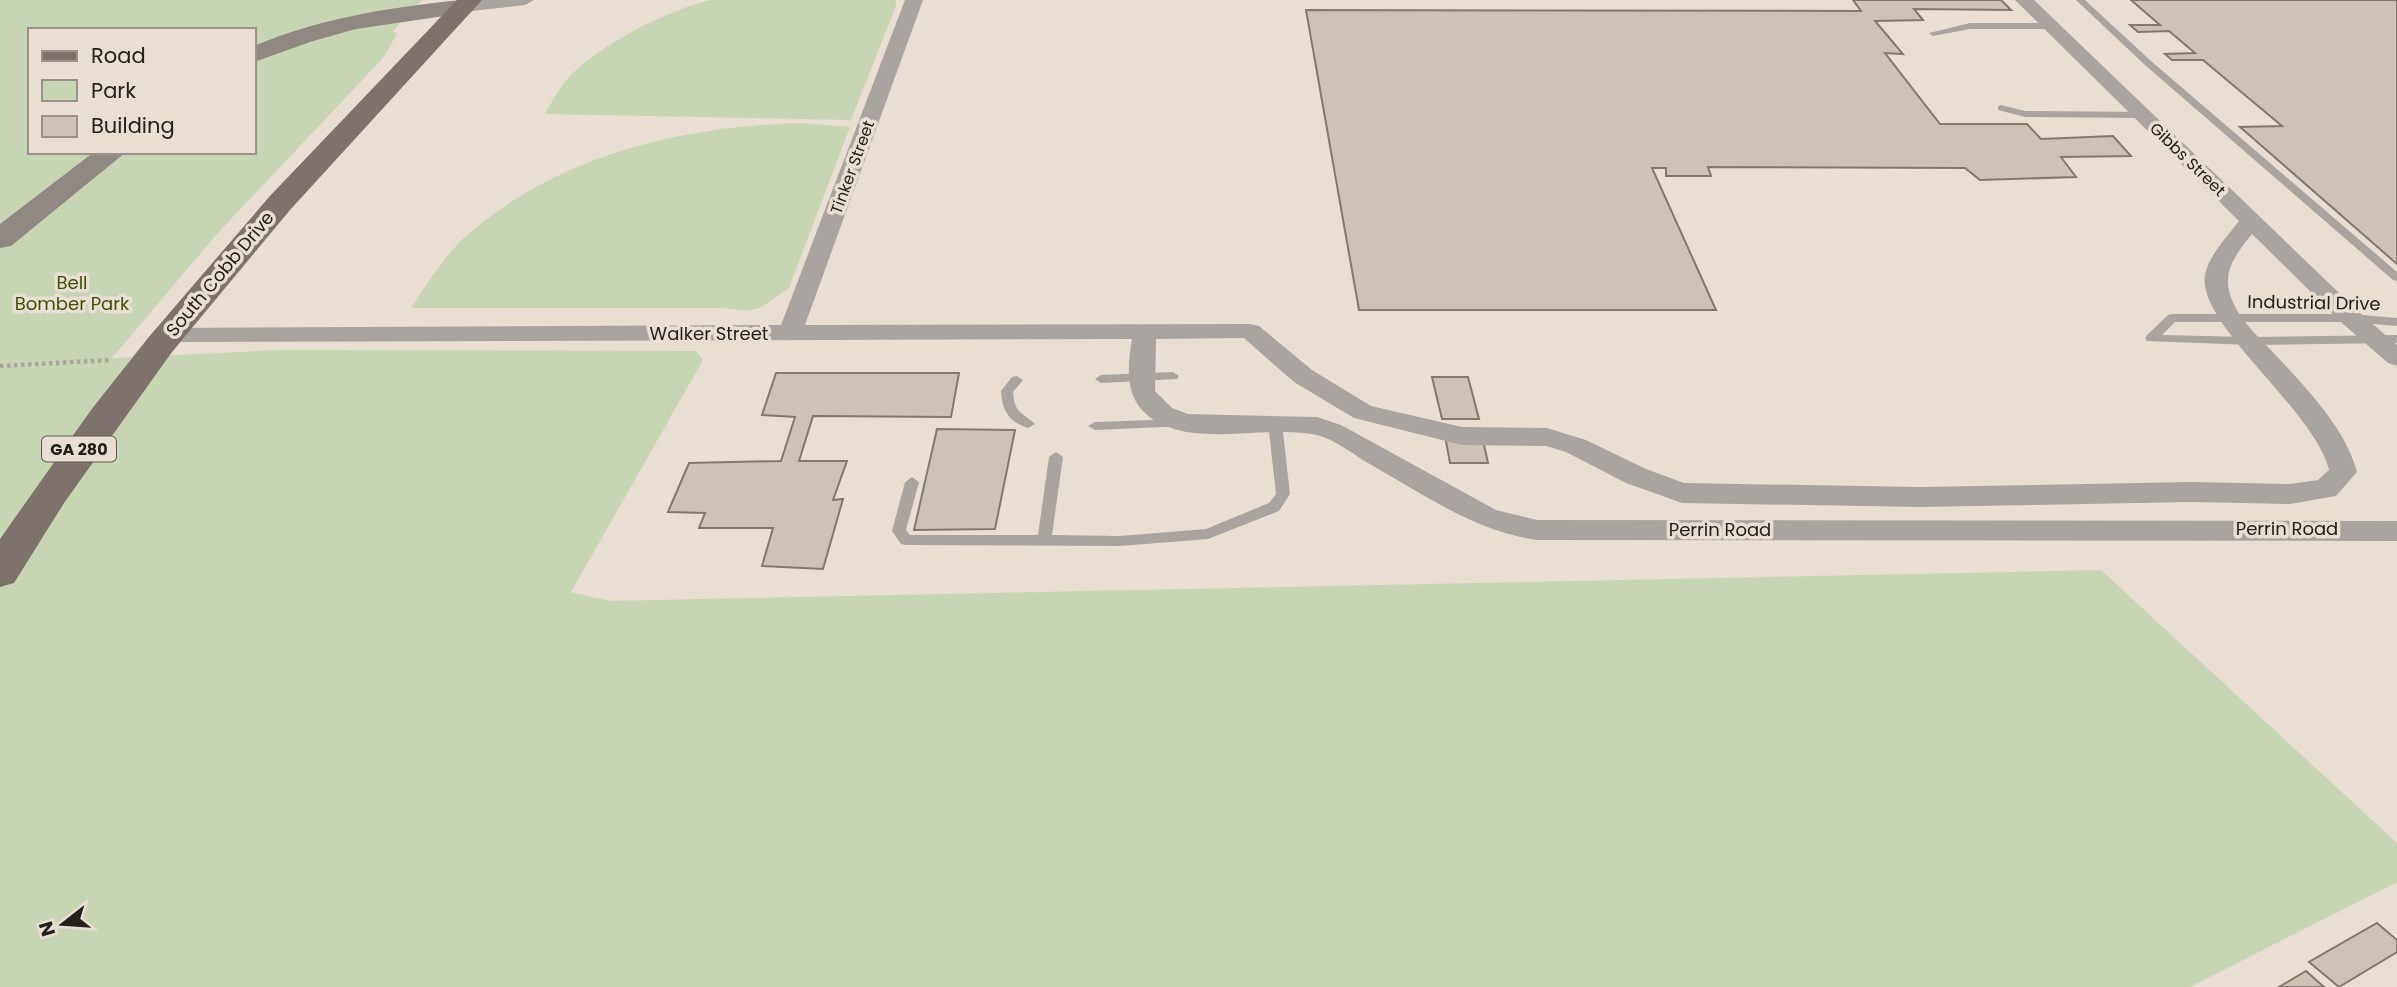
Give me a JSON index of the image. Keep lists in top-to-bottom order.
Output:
{
  "streets": {
    "main road": ["South Cobb Drive", "GA 280"],
    "street": [
      "Gibbs Street",
      "Tinker Street",
      "Walker Street",
      "Perrin Road"
    ],
    "lane": ["Industrial Drive"]
  },
  "crossings": [
    ["Gibbs Street", "Industrial Drive"],
    ["Tinker Street", "Walker Street"],
    ["South Cobb Drive", "Walker Street"],
    ["Industrial Drive", "Walker Street"]
  ],
  "parks": ["Bell Bomber Park"],
  "legend": ["Road", "Park", "Building"],
  "north": "left"
}
